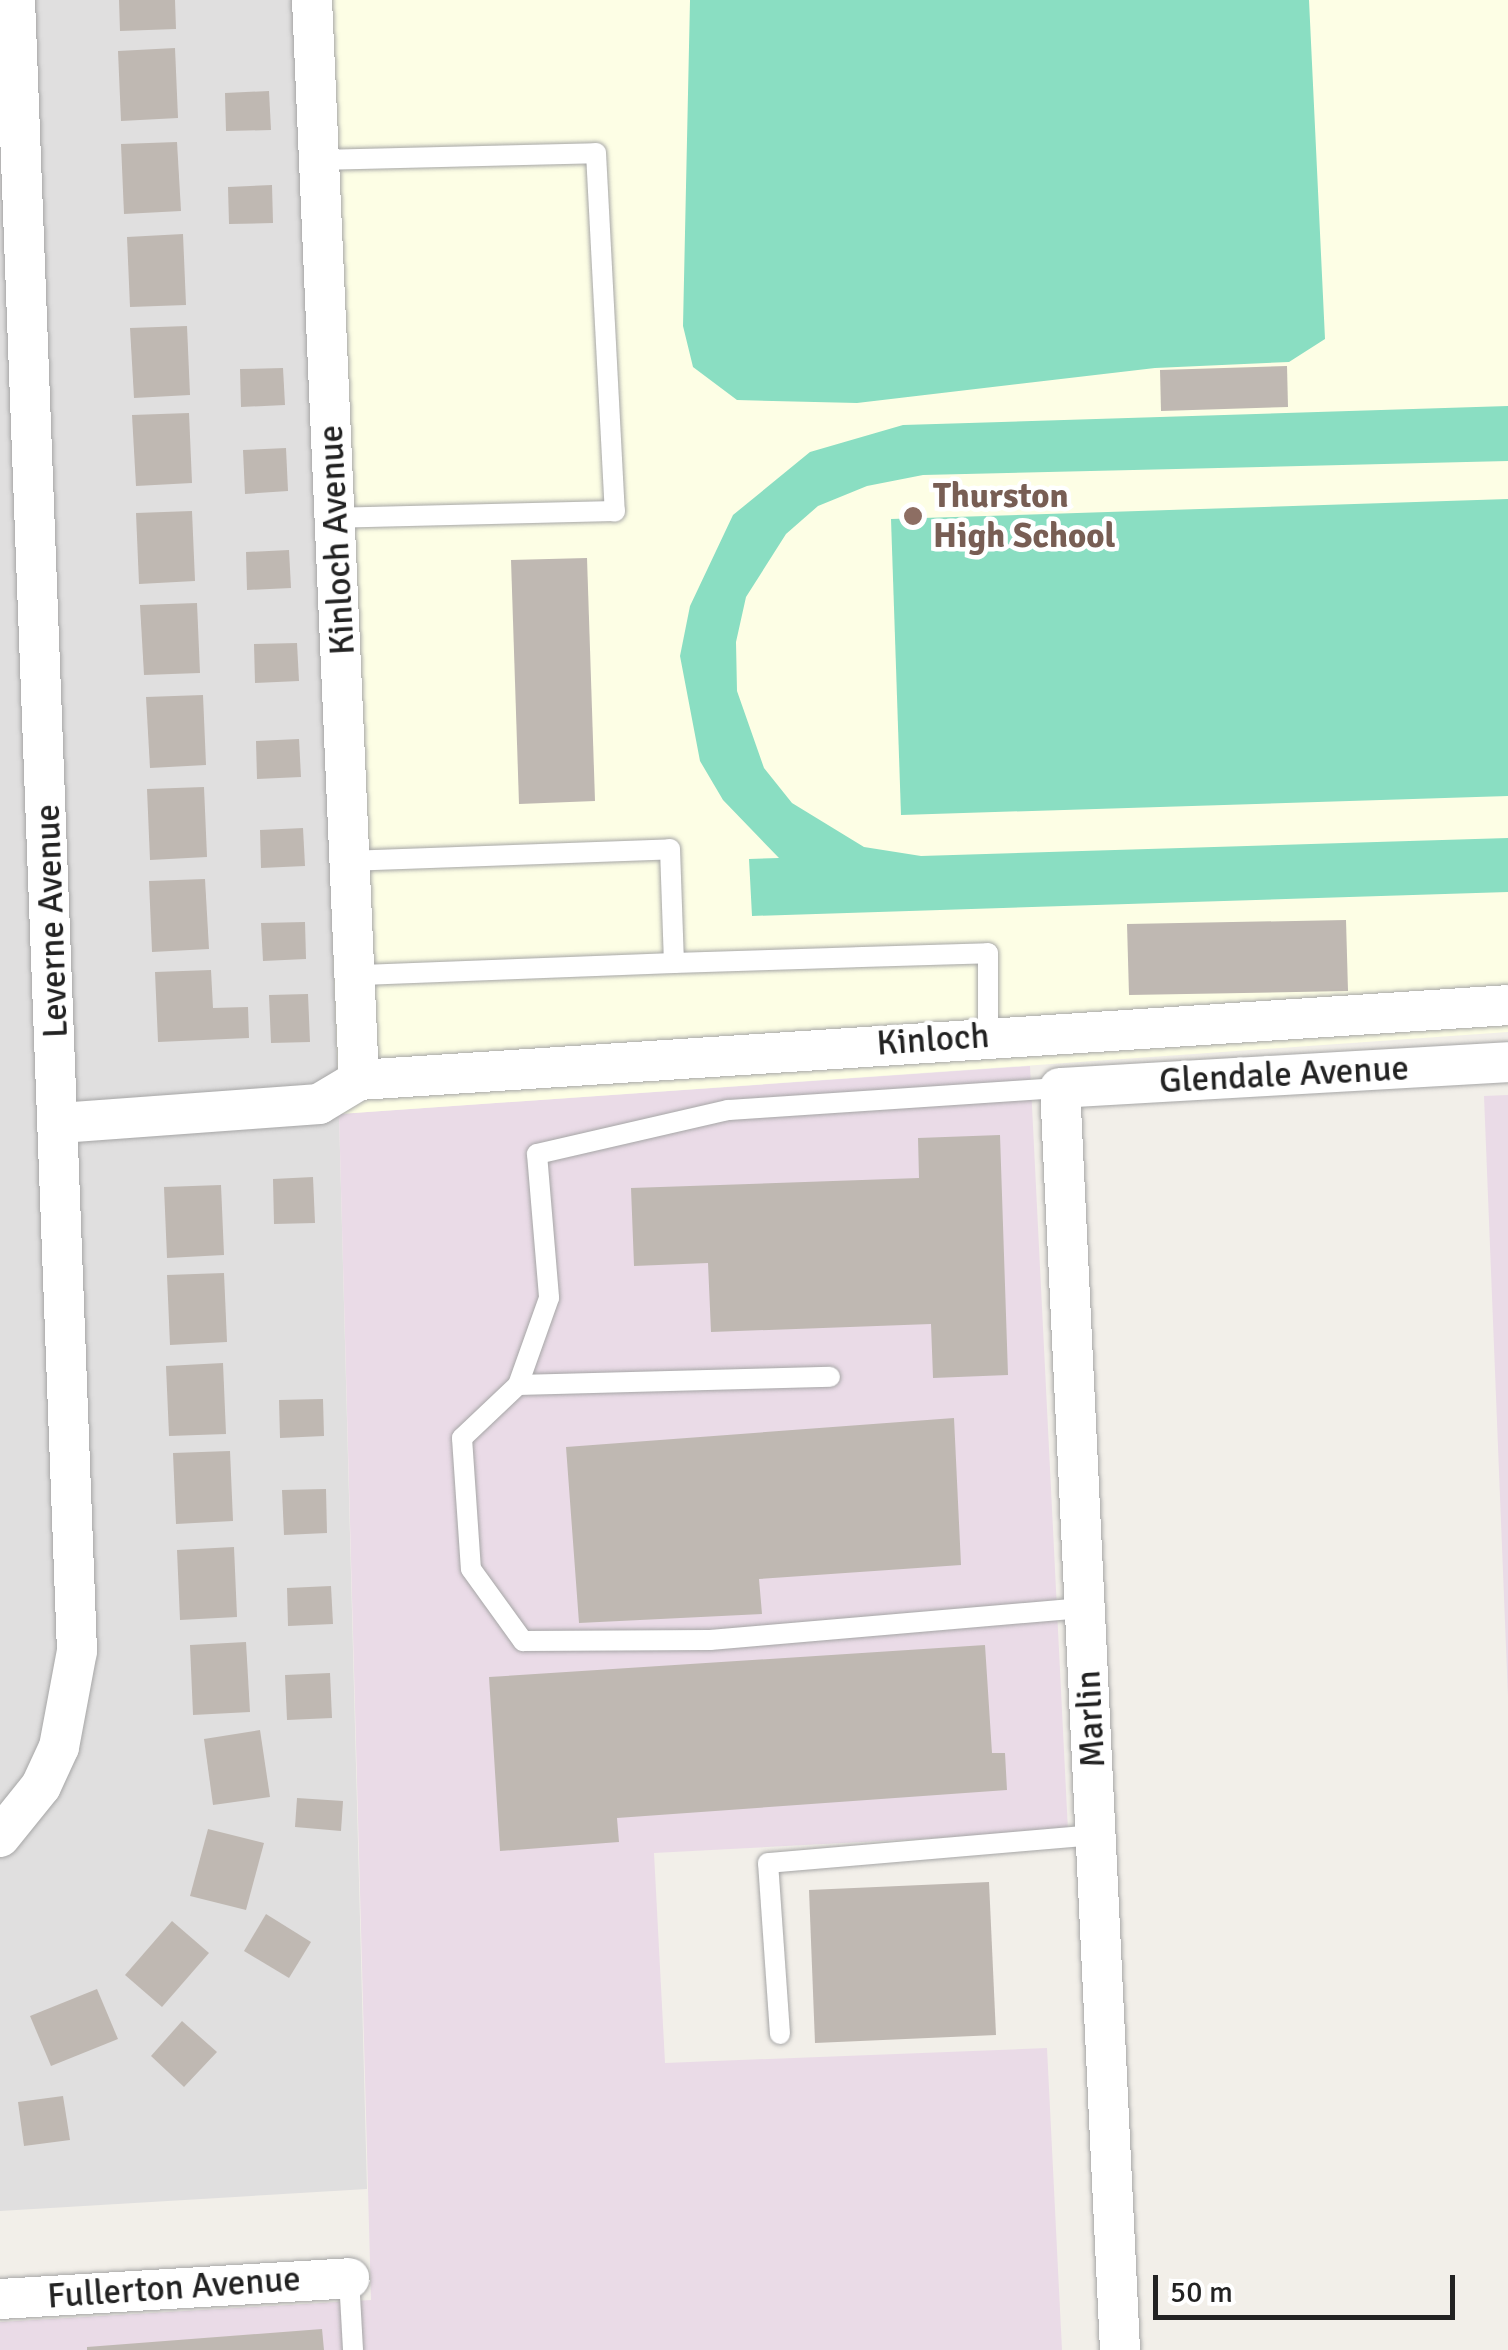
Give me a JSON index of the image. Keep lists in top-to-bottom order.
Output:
{
  "streets": {
    "street": [
      "Kinloch Avenue",
      "Leverne Avenue",
      "Kinloch",
      "Glendale Avenue",
      "Marlin",
      "Fullerton Avenue"
    ]
  },
  "crossings": [
    ["Kinloch Avenue", "Kinloch"],
    ["Glendale Avenue", "Marlin"]
  ],
  "places": ["Thurston High School"],
  "scale_bar": "50 m"
}
